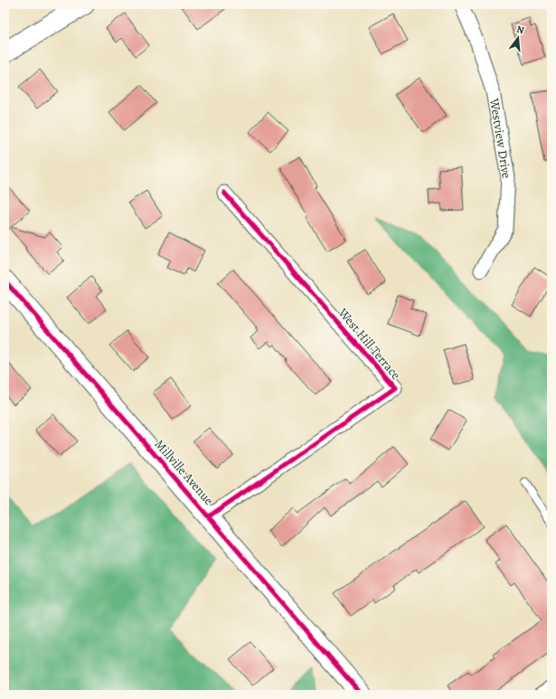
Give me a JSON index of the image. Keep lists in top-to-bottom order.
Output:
{
  "streets": {
    "street": ["Westview Drive", "West Hill Terrace", "Millville Avenue"]
  },
  "crossings": [
    ["West Hill Terrace", "Millville Avenue"]
  ],
  "north": "top"
}
